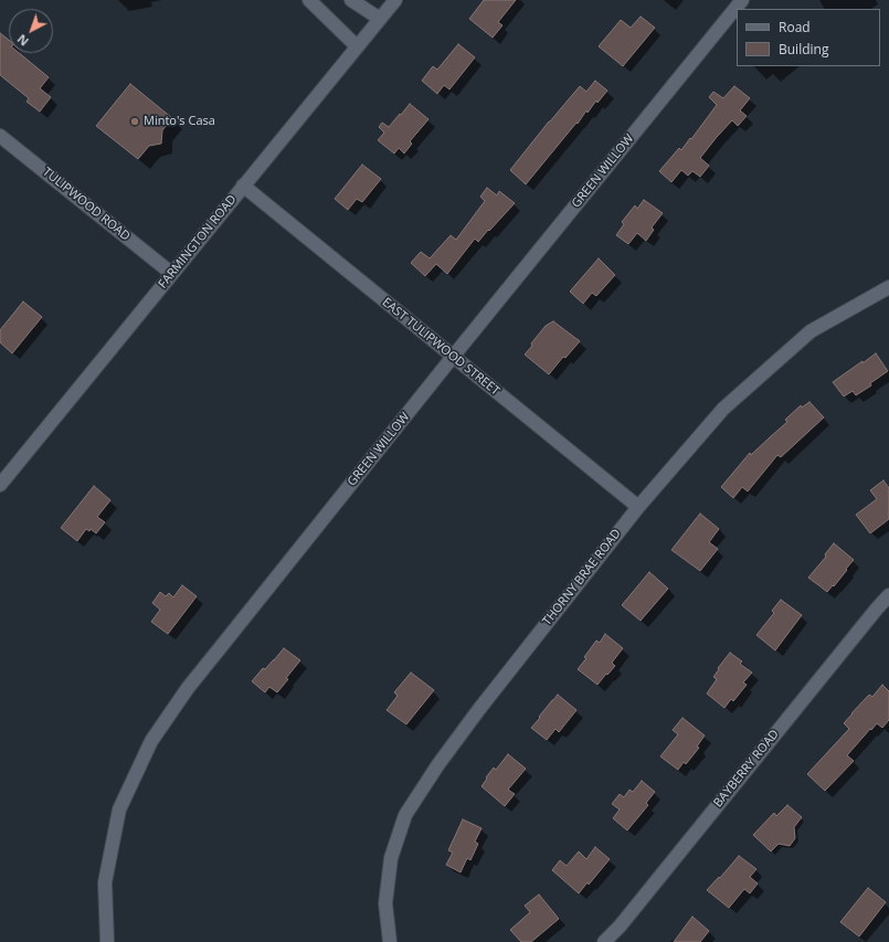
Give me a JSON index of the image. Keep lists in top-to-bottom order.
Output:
{
  "streets": {
    "street": [
      "GREEN WILLOW",
      "TULIPWOOD ROAD",
      "FARMINGTON ROAD",
      "EAST TULIPWOOD STREET",
      "THORNY BRAE ROAD",
      "BAYBERRY ROAD"
    ]
  },
  "crossings": [
    ["GREEN WILLOW", "EAST TULIPWOOD STREET"],
    ["TULIPWOOD ROAD", "FARMINGTON ROAD"],
    ["FARMINGTON ROAD", "EAST TULIPWOOD STREET"],
    ["EAST TULIPWOOD STREET", "THORNY BRAE ROAD"]
  ],
  "places": ["Minto's Casa"],
  "legend": ["Road", "Building"],
  "north": "bottom left"
}
